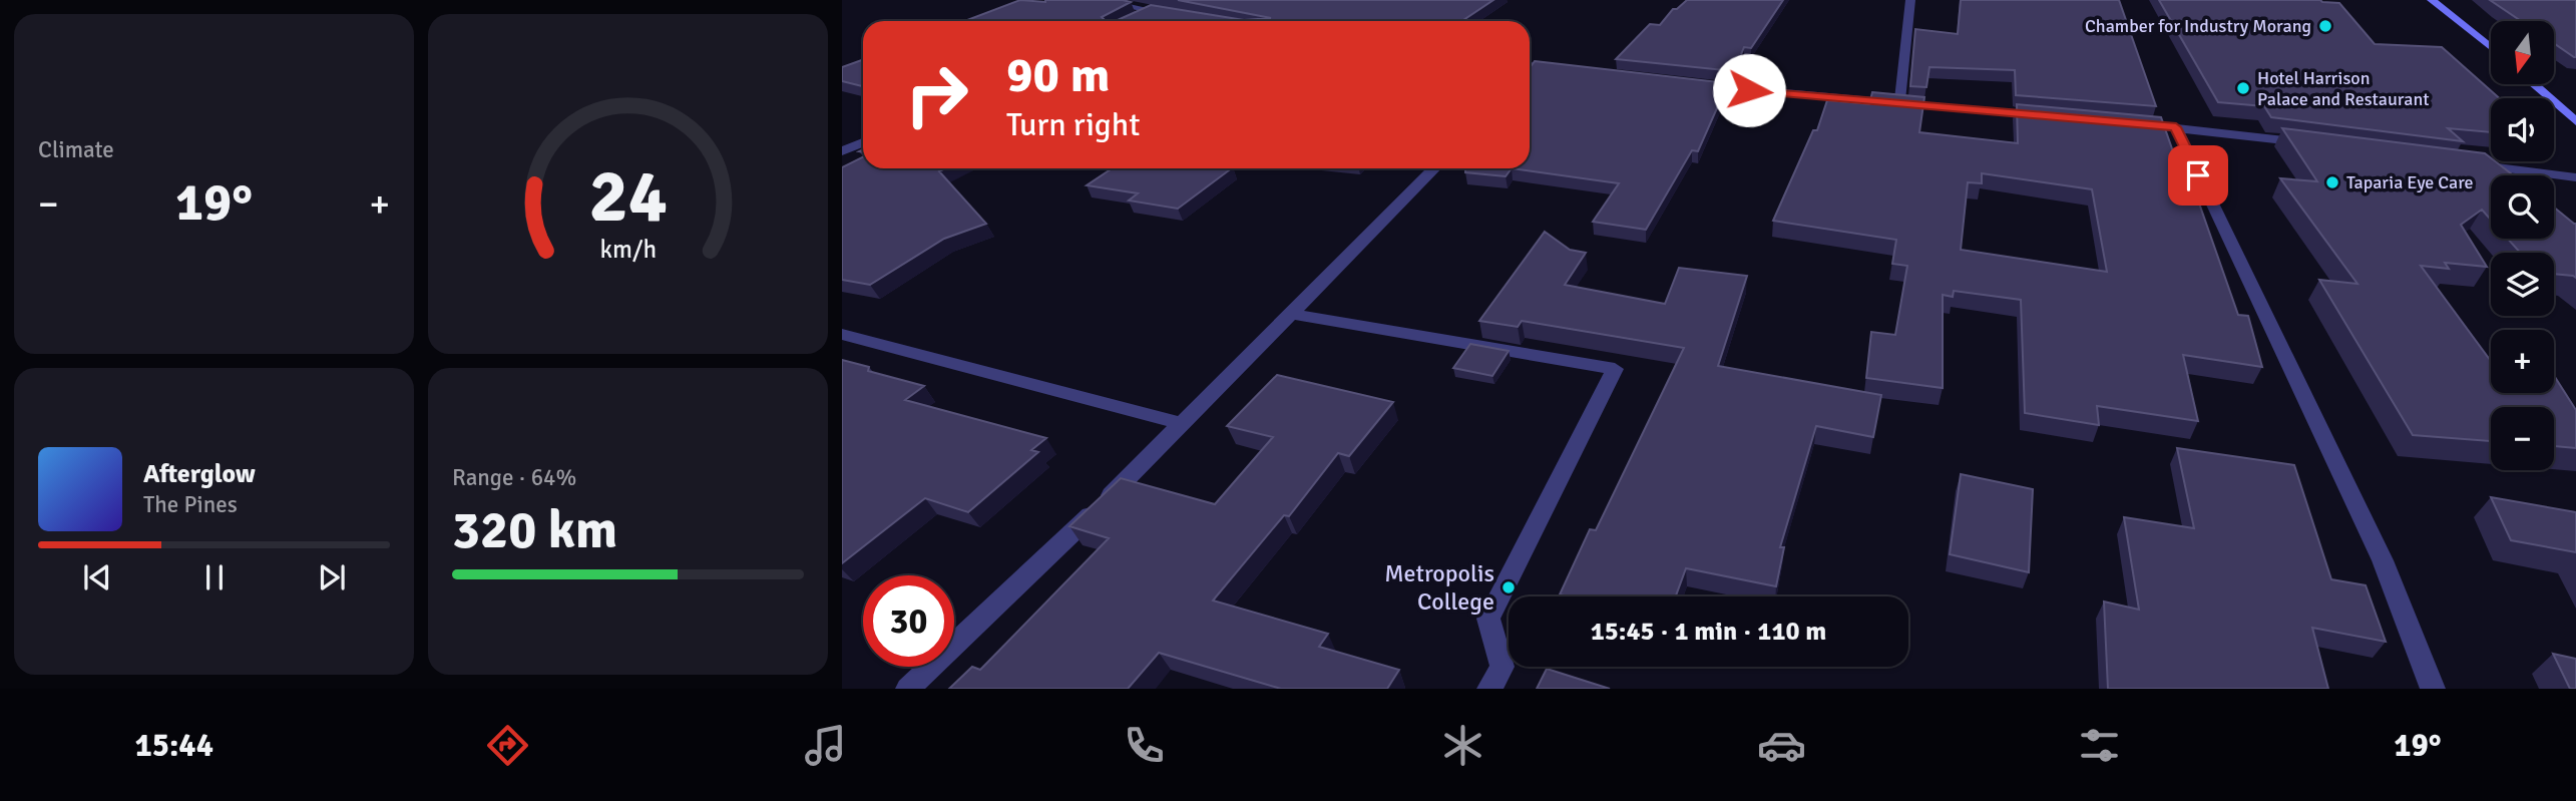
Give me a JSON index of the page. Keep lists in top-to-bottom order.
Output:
{
  "places": [
    "Chamber for Industry Morang",
    "Hotel Harrison Palace and Restaurant",
    "Taparia Eye Care",
    "Metropolis College"
  ],
  "north": "bottom",
  "page": {
    "tile": [
      "Climate",
      ["Range · 64%", "320 km"]
    ],
    "map_buttons": ["+", "−"],
    "turn": ["90 m", "Turn right"],
    "heat": ["−", "19°", "+"],
    "song": ["Afterglow", "The Pines"],
    "limit": "30",
    "trip": "15:45 · 1 min · 110 m",
    "tabs": ["15:44", "19°"],
    "gauge": ["24", "km/h"]
  }
}
